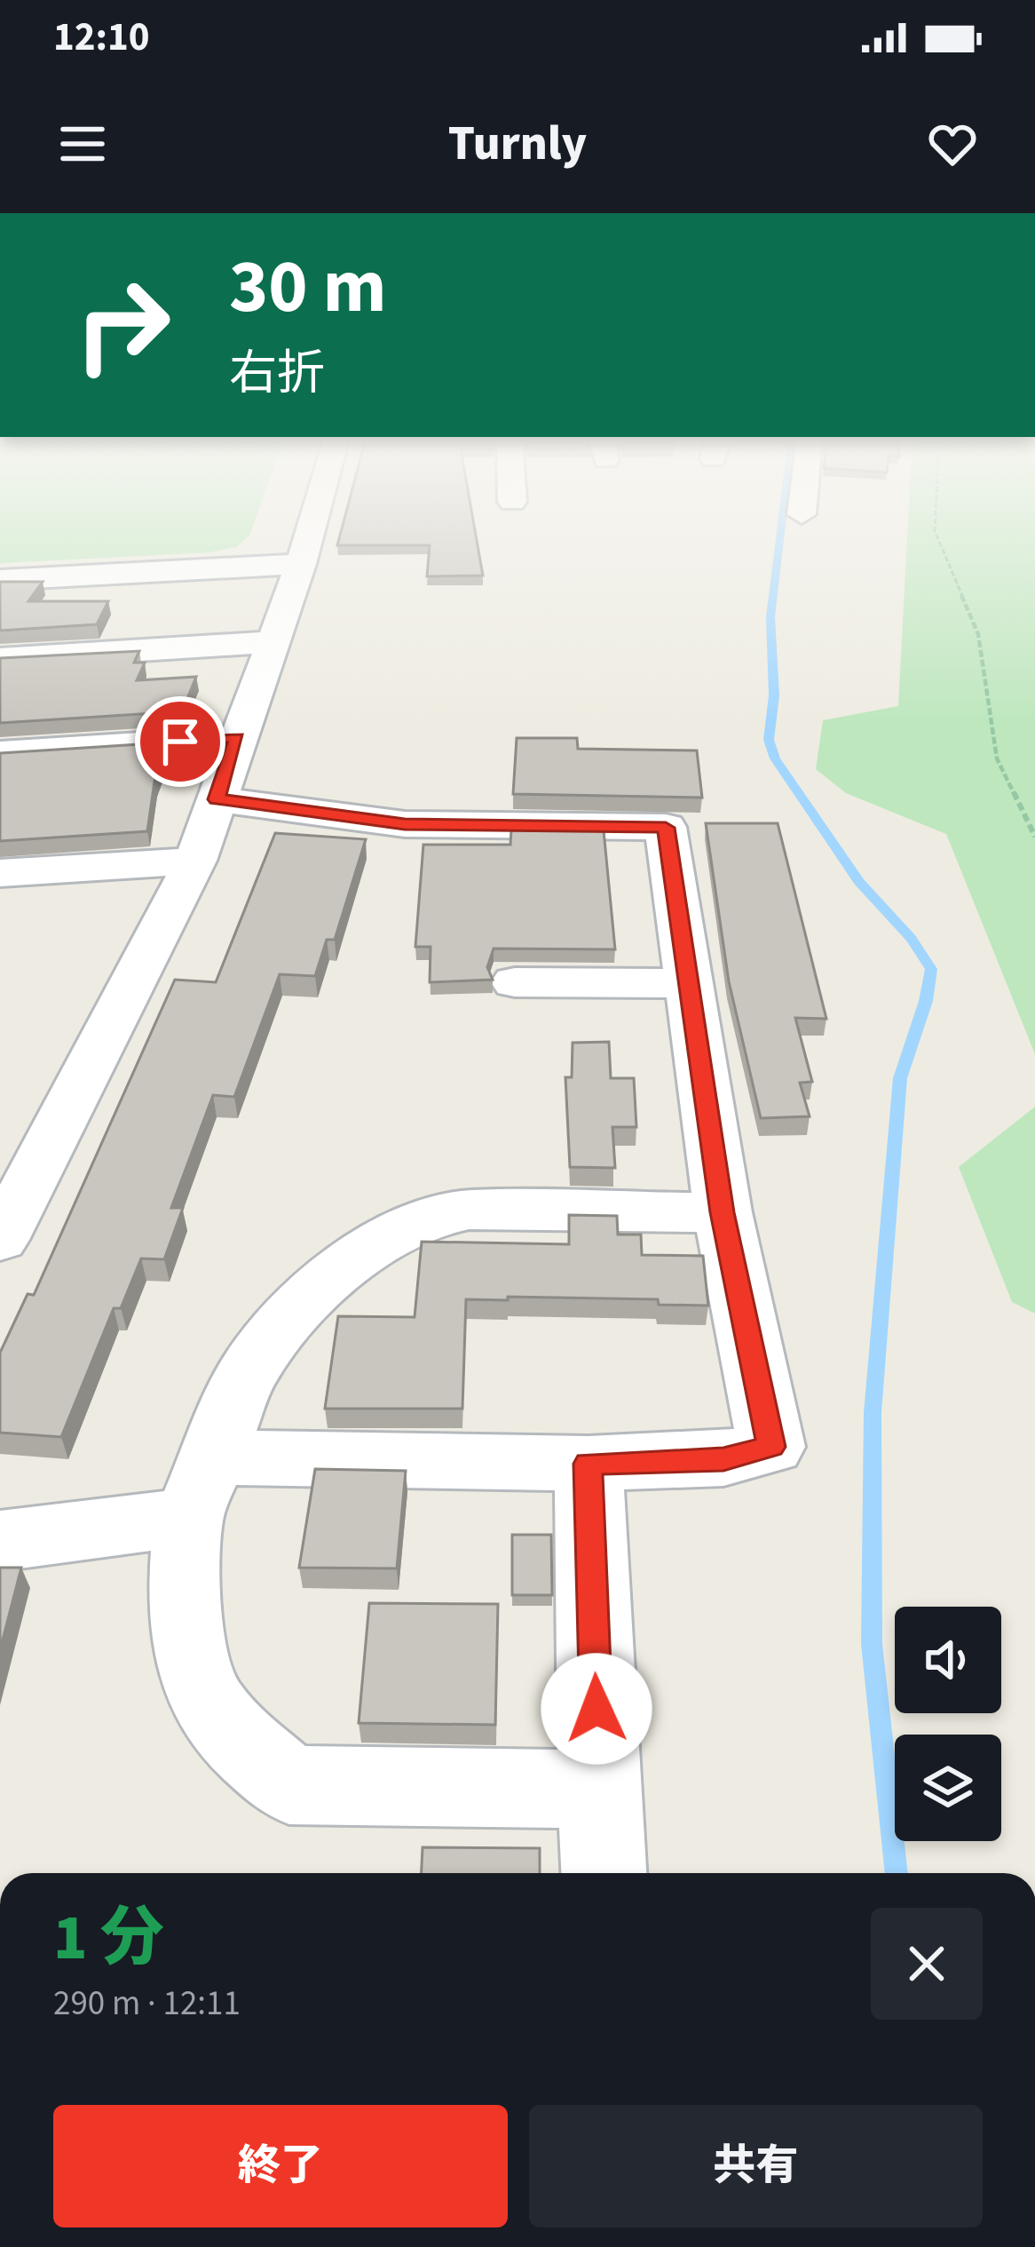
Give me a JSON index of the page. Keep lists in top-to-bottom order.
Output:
{
  "page": {
    "status": "12:10",
    "header": "Turnly",
    "turn": ["30 m", "右折"],
    "heading": ["1 分", "290 m · 12:11"],
    "buttons": ["終了", "共有"]
  }
}
